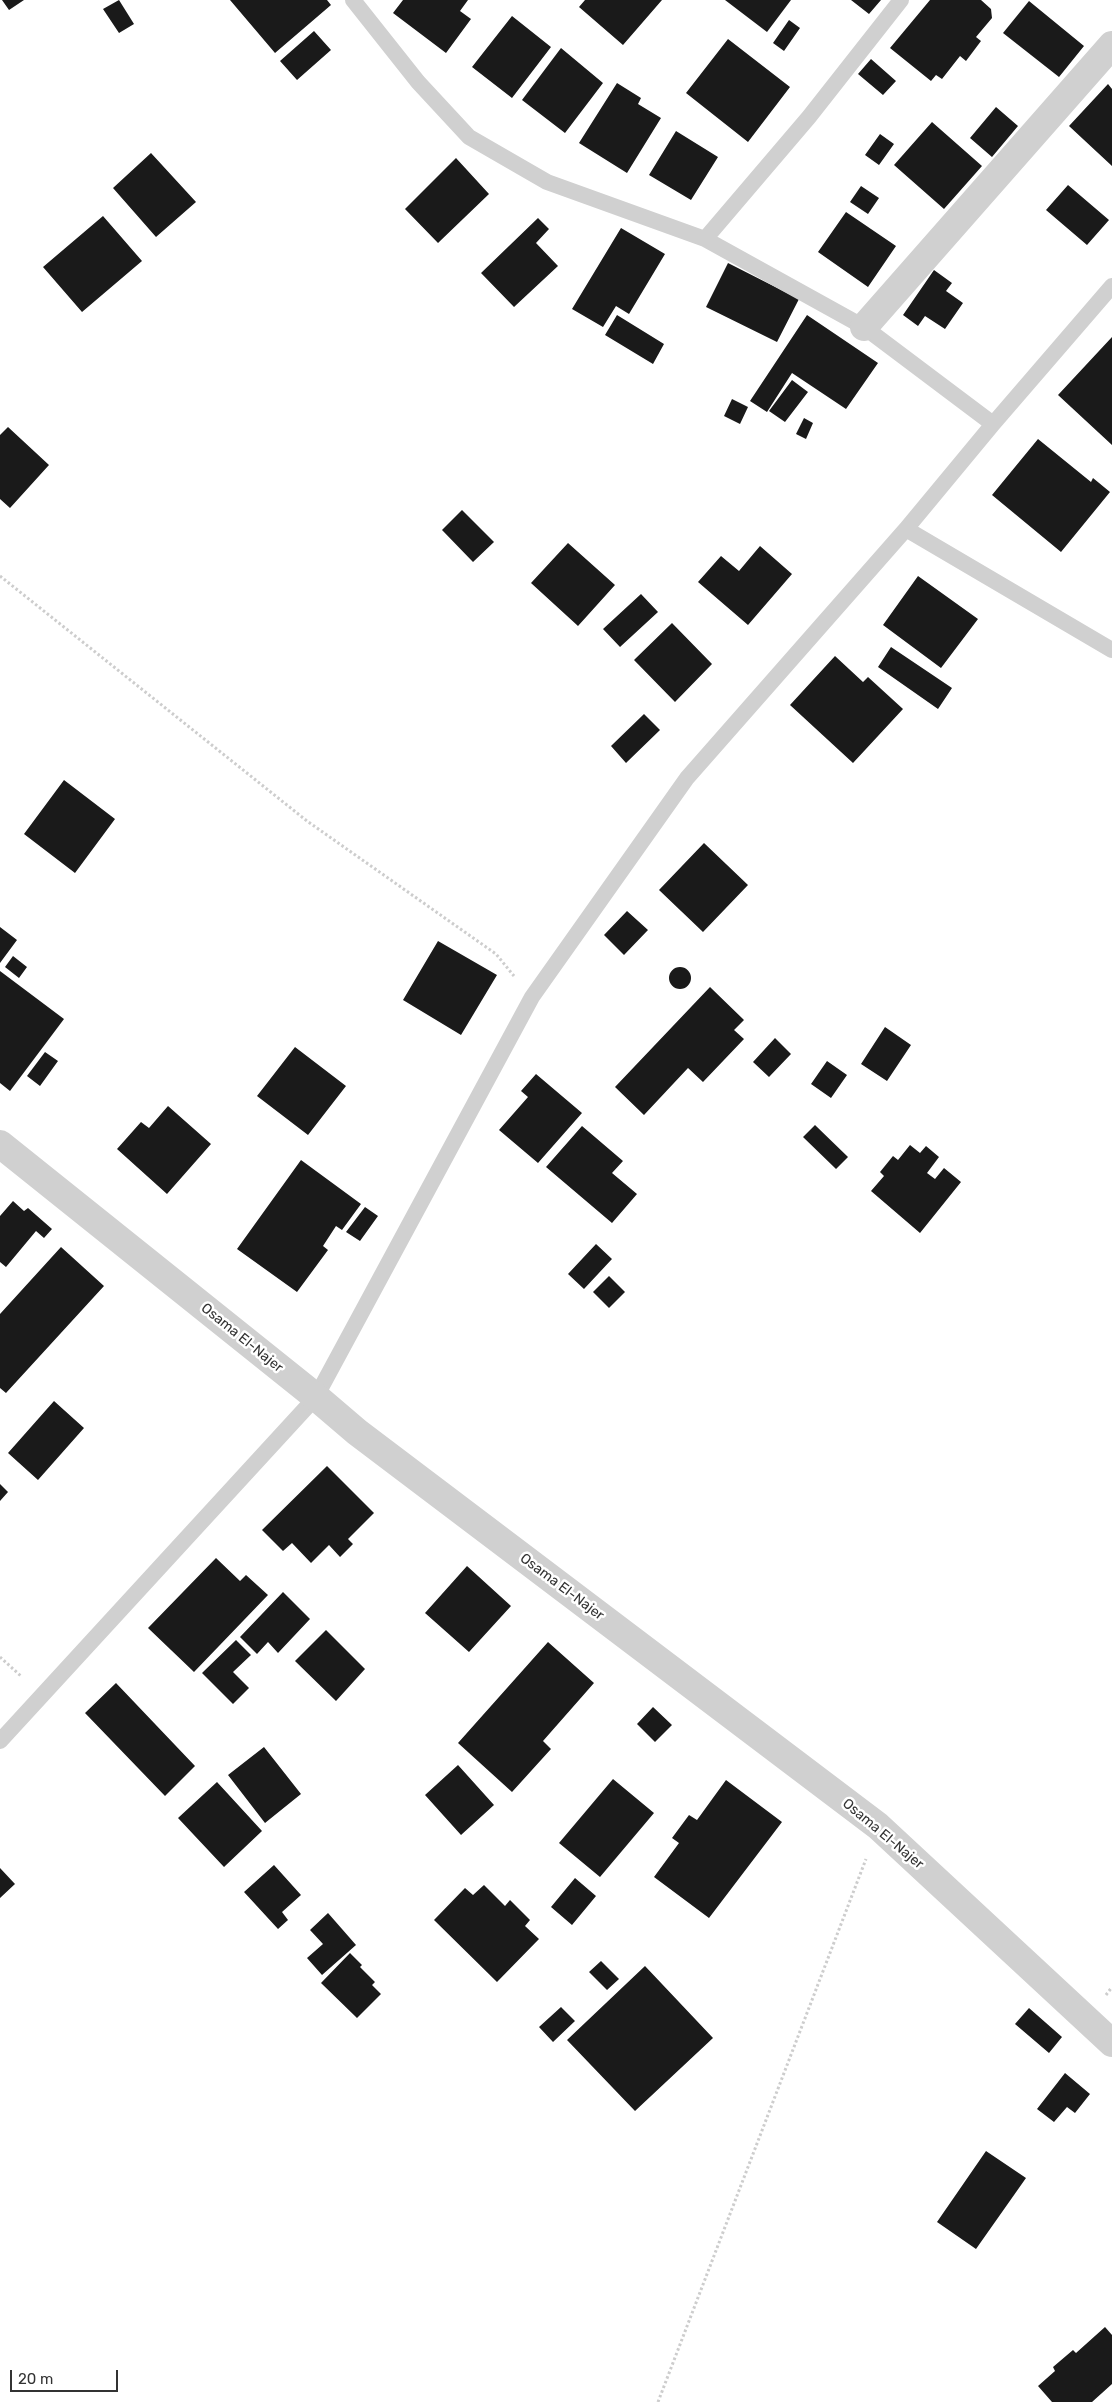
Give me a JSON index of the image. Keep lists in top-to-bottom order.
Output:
{
  "streets": {
    "street": ["Osama El-Najer"]
  },
  "scale_bar": "20 m"
}
